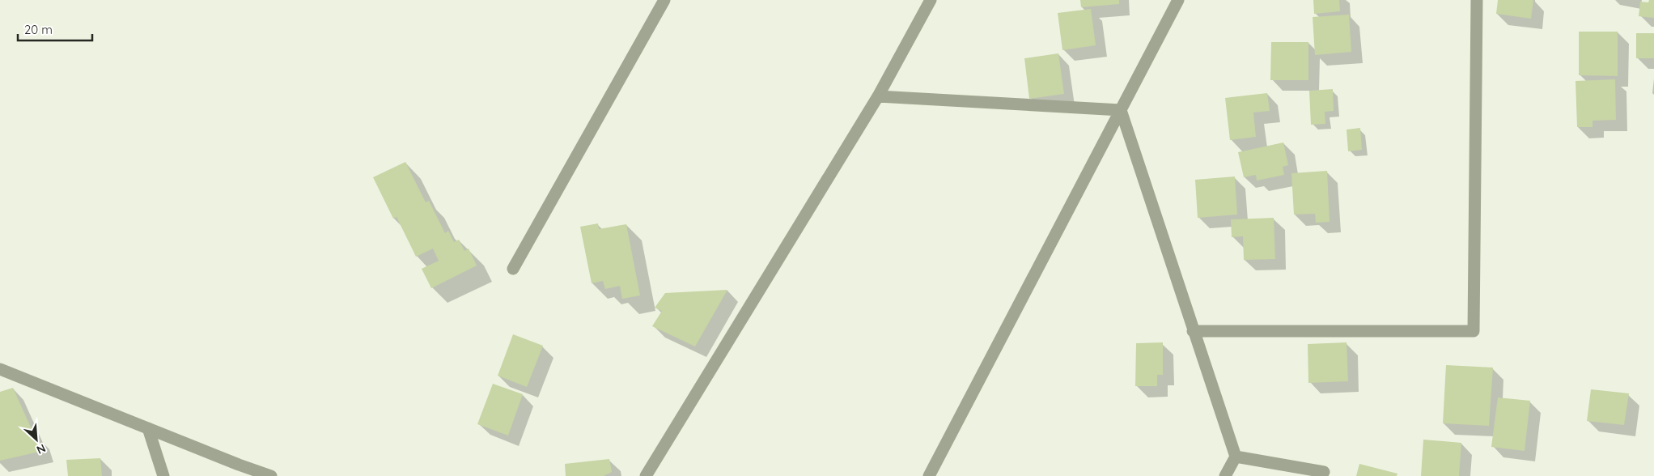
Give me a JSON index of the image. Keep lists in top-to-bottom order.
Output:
{
  "scale_bar": "20 m",
  "north": "bottom right"
}
